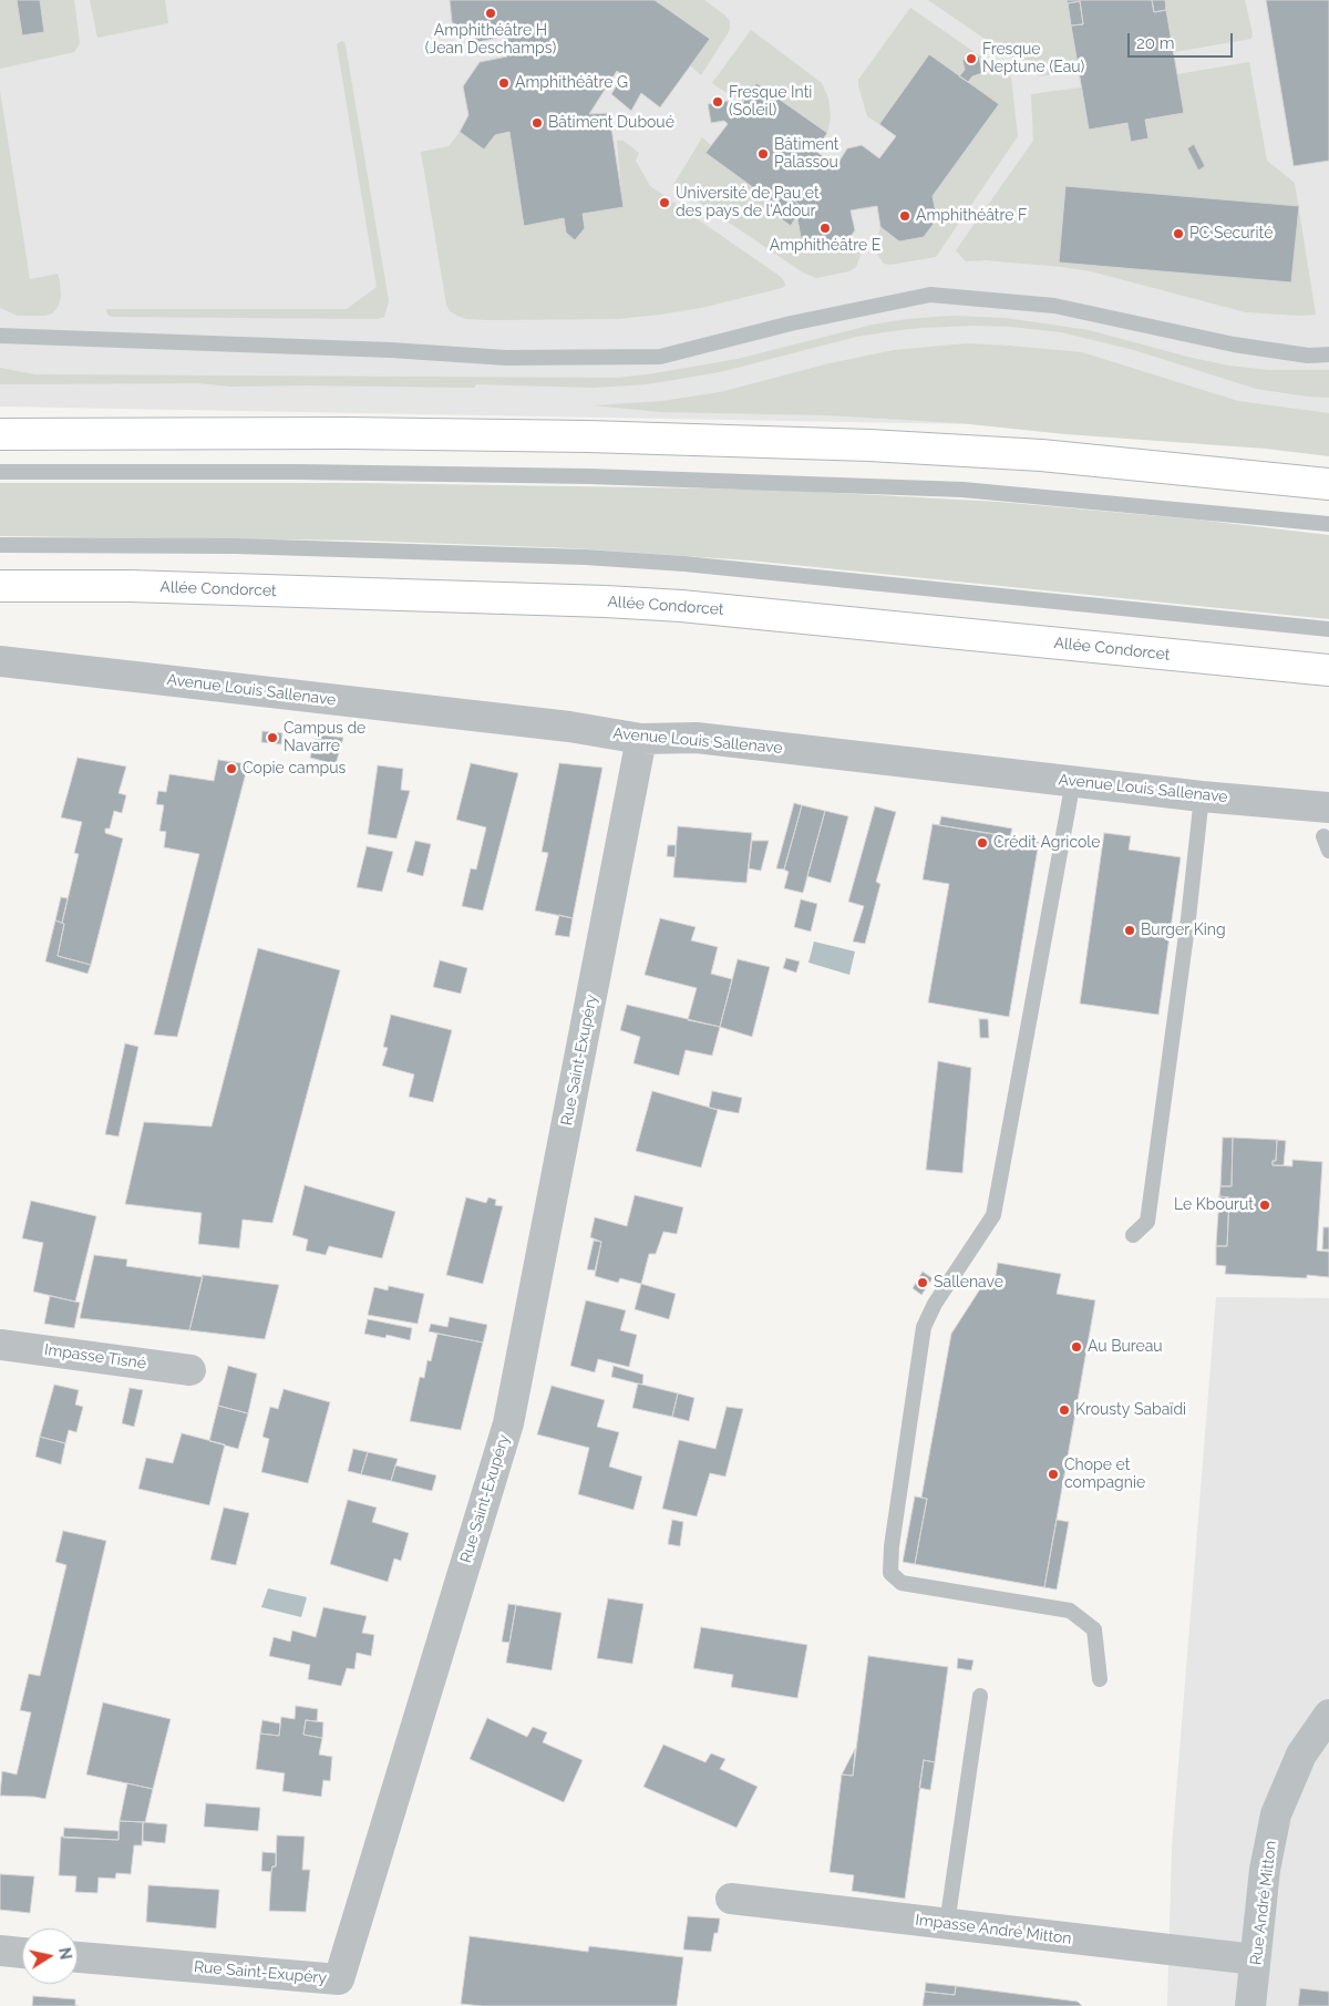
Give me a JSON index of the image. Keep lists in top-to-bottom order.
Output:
{
  "streets": {
    "main road": ["Allée Condorcet"],
    "street": [
      "Avenue Louis Sallenave",
      "Rue Saint-Exupéry",
      "Impasse Tisné",
      "Rue André Mitton",
      "Impasse André Mitton"
    ]
  },
  "crossings": [
    ["Avenue Louis Sallenave", "Rue Saint-Exupéry"],
    ["Rue André Mitton", "Impasse André Mitton"]
  ],
  "places": [
    "Amphithéâtre H (Jean Deschamps)",
    "Fresque Neptune (Eau)",
    "Amphithéâtre G",
    "Fresque Inti (Soleil)",
    "Bâtiment Duboué",
    "Bâtiment Palassou",
    "Université de Pau et des pays de l'Adour",
    "Amphithéâtre F",
    "Amphithéâtre E",
    "PC Securité",
    "Campus de Navarre",
    "Copie campus",
    "Crédit Agricole",
    "Burger King",
    "Le Kbourut",
    "Sallenave",
    "Au Bureau",
    "Krousty Sabaïdi",
    "Chope et compagnie"
  ],
  "scale_bar": "20 m",
  "north": "right"
}
